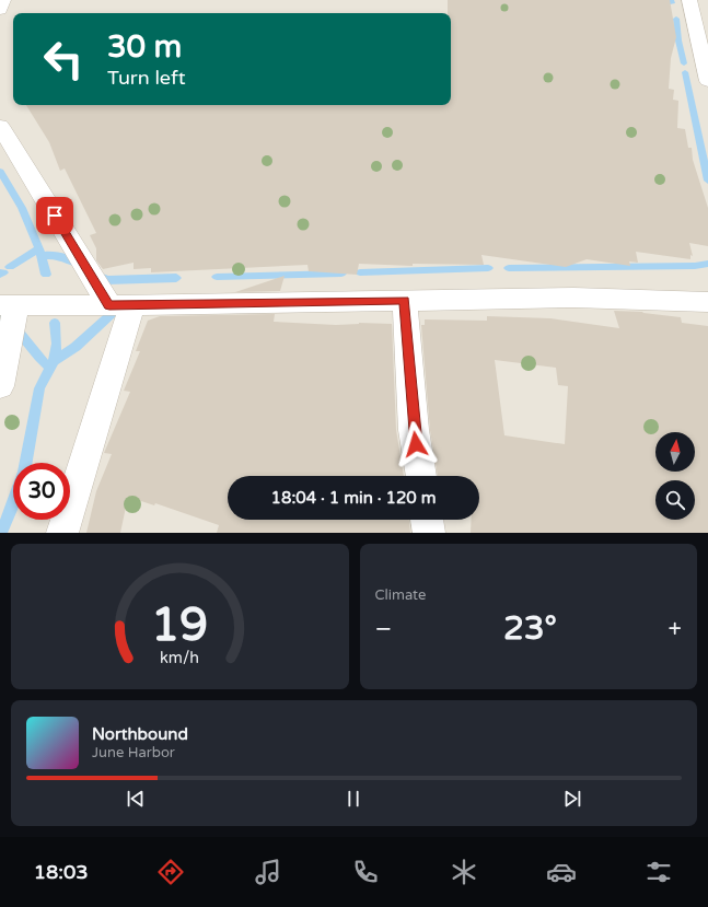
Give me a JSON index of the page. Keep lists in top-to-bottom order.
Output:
{
  "north": "top",
  "page": {
    "turn": ["30 m", "Turn left"],
    "limit": "30",
    "trip": "18:04 · 1 min · 120 m",
    "tile": "Climate",
    "heat": ["−", "23°", "+"],
    "song": ["Northbound", "June Harbor"],
    "tabs": "18:03",
    "gauge": ["19", "km/h"]
  }
}
